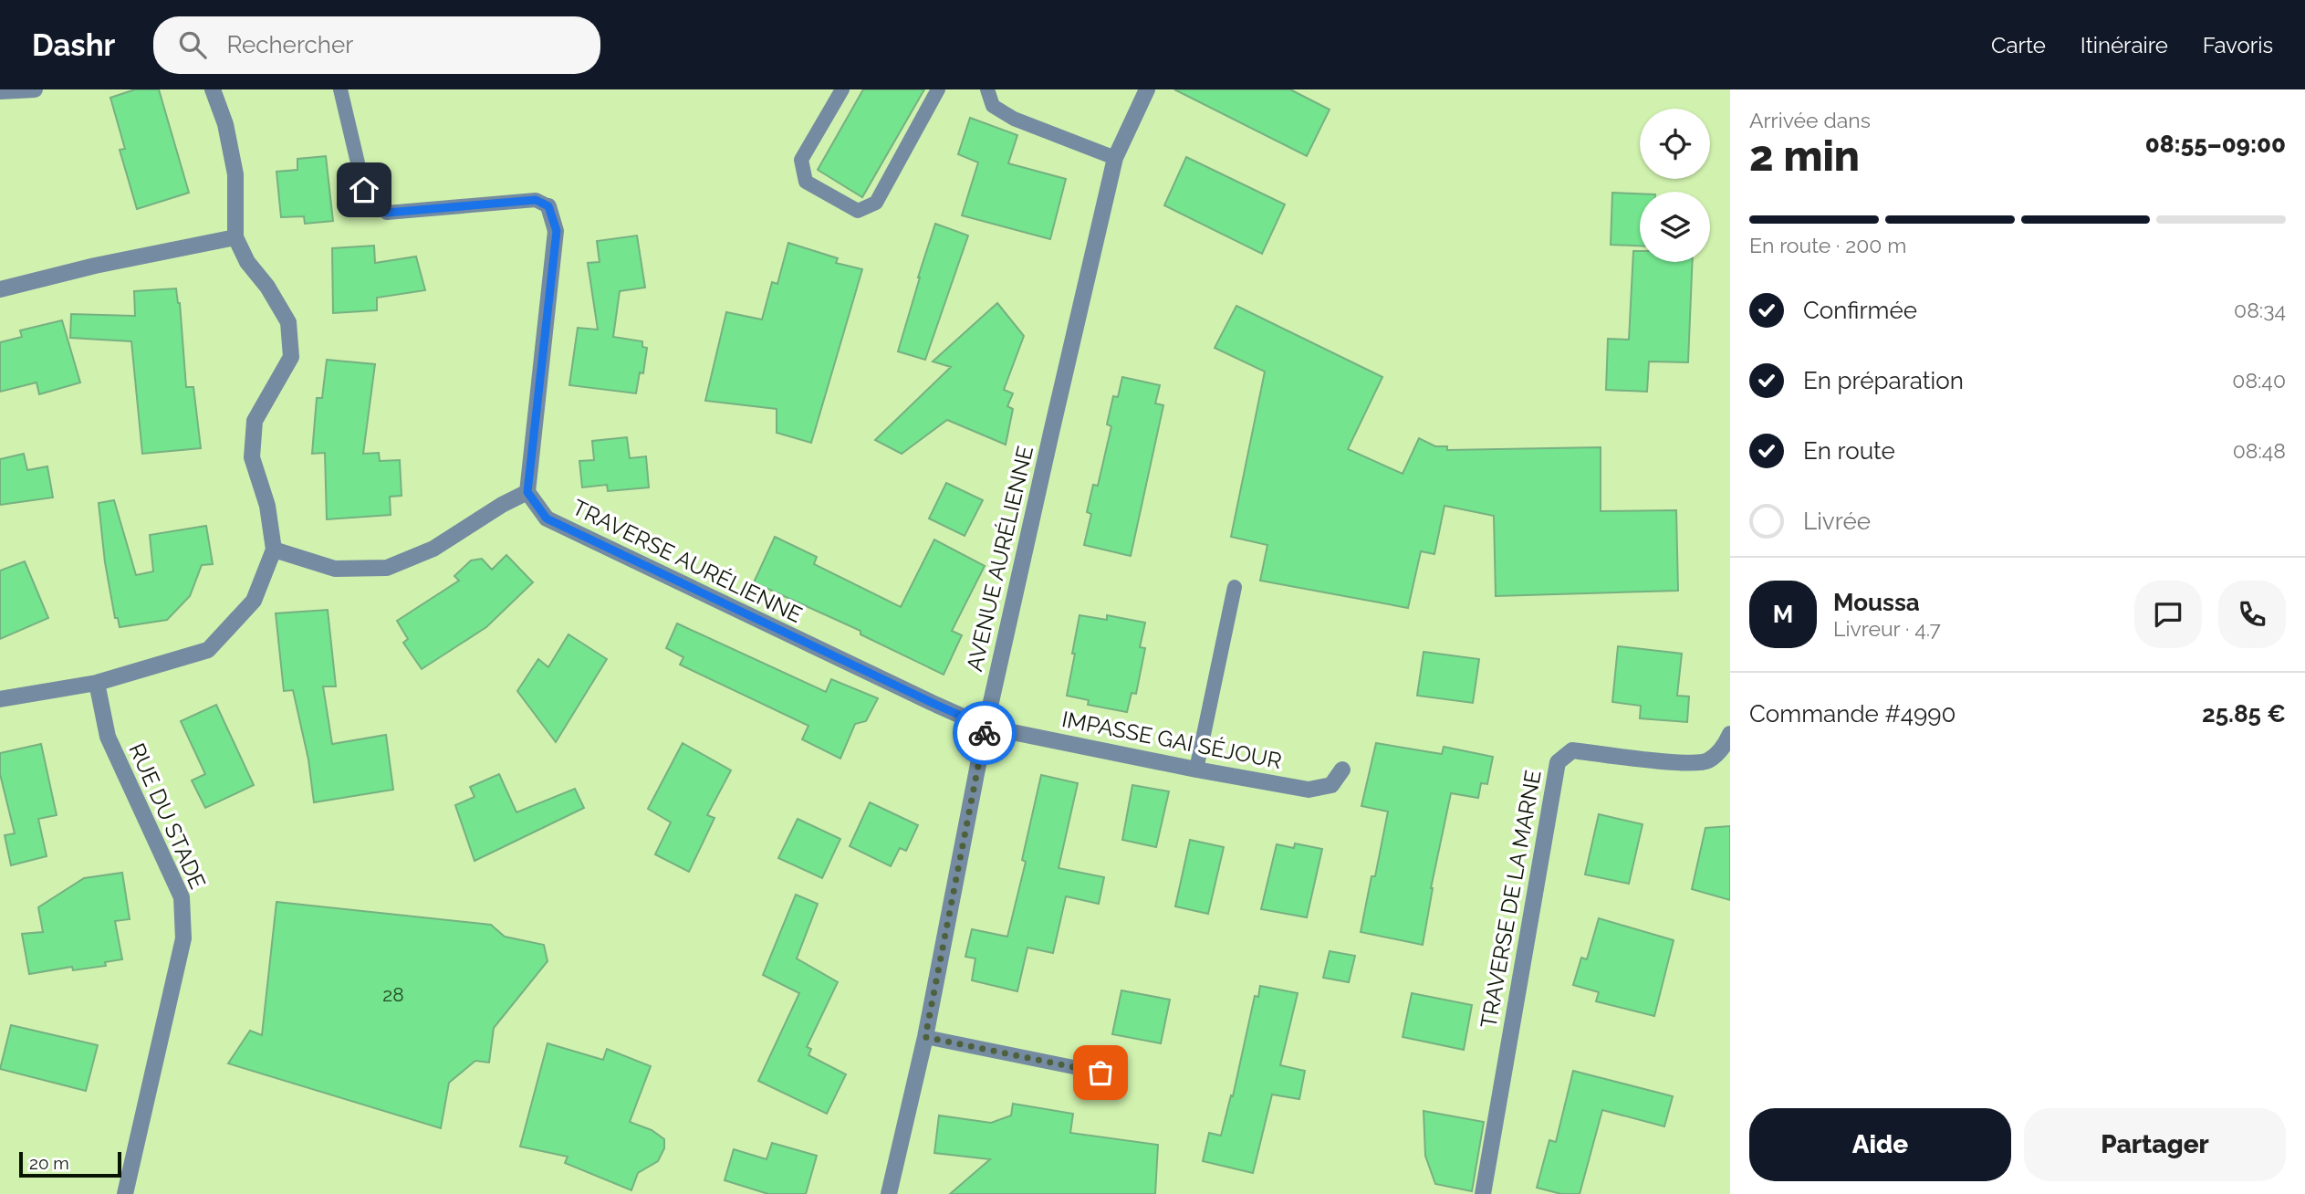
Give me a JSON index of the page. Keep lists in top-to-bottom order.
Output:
{
  "streets": {
    "street": [
      "AVENUE AURÉLIENNE",
      "TRAVERSE AURÉLIENNE",
      "IMPASSE GAI SÉJOUR",
      "RUE DU STADE",
      "TRAVERSE DE LA MARNE"
    ]
  },
  "crossings": [
    ["AVENUE AURÉLIENNE", "TRAVERSE AURÉLIENNE"],
    ["AVENUE AURÉLIENNE", "IMPASSE GAI SÉJOUR"],
    ["TRAVERSE AURÉLIENNE", "IMPASSE GAI SÉJOUR"]
  ],
  "house_numbers": ["28"],
  "scale_bar": "20 m",
  "page": {
    "header": "Dashr",
    "search": "Rechercher",
    "nav": ["Carte", "Itinéraire", "Favoris"],
    "heading": ["2 min", "Arrivée dans", "08:55–09:00"],
    "panel": [
      "Moussa",
      "Livreur · 4.7",
      "Commande #4990",
      "25.85 €"
    ],
    "bar": "En route · 200 m",
    "list": [
      ["Confirmée", "08:34"],
      ["En préparation", "08:40"],
      ["En route", "08:48"],
      "Livrée"
    ],
    "round": "M",
    "buttons": ["Aide", "Partager"],
    "scale": "20 m"
  }
}
